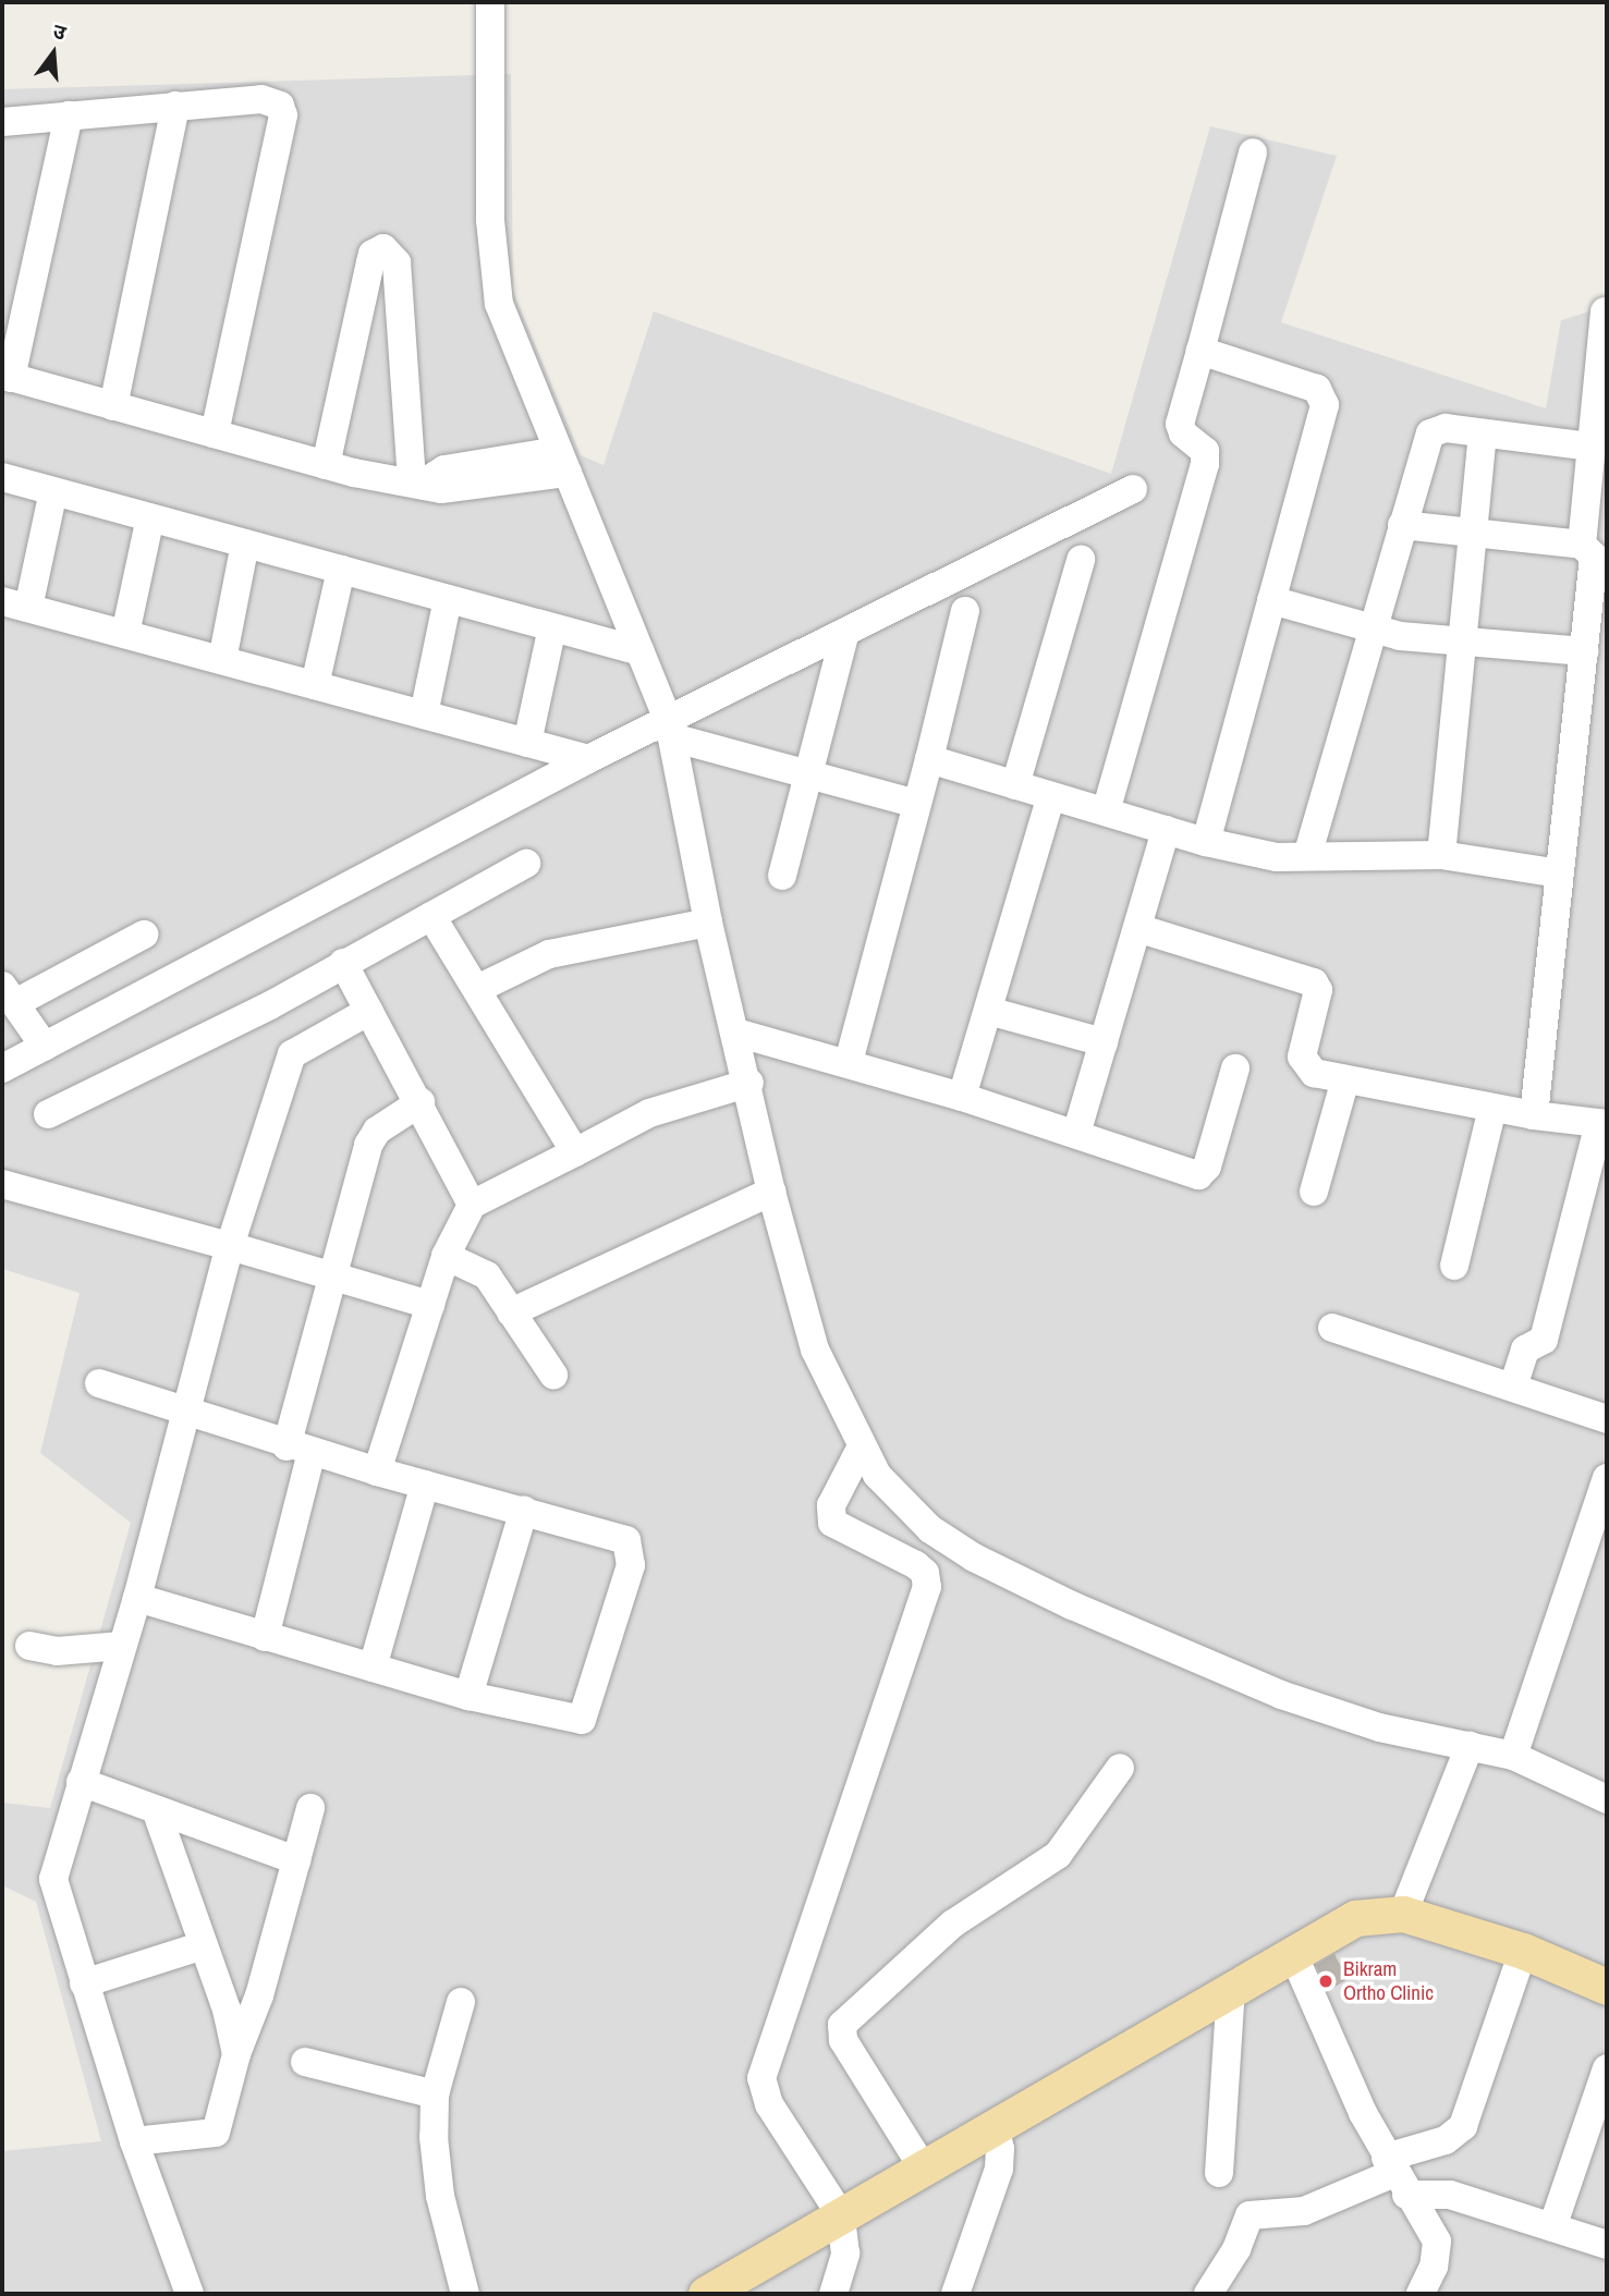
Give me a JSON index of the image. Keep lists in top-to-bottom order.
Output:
{
  "places": ["Bikram Ortho Clinic"],
  "north": "top"
}
